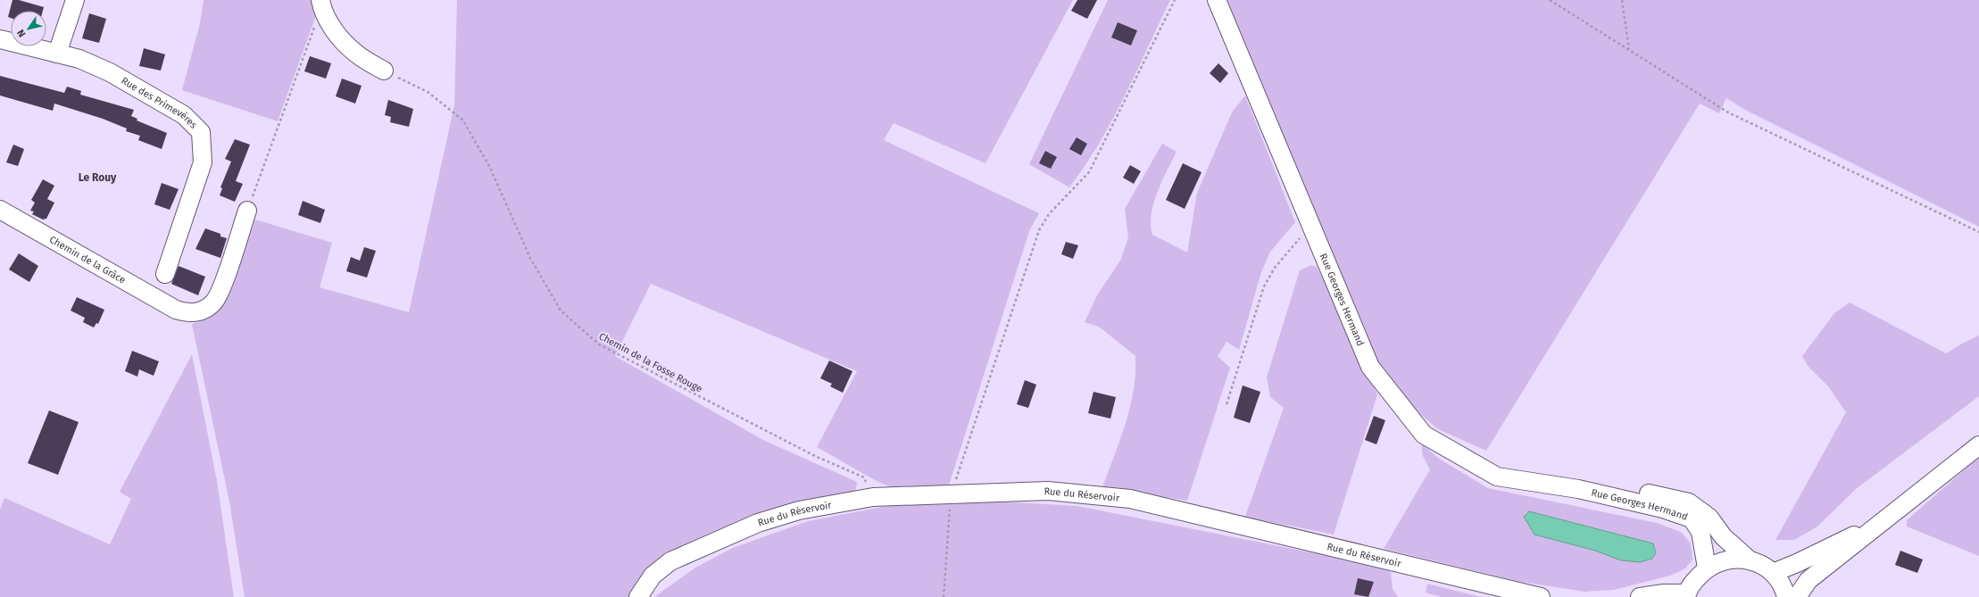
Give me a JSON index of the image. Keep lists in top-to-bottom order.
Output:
{
  "streets": {
    "street": [
      "Rue des Primevères",
      "Chemin de la Grâce",
      "Rue Georges Hermand",
      "Rue du Réservoir"
    ],
    "path": ["Chemin de la Fosse Rouge"]
  },
  "crossings": [
    ["Chemin de la Fosse Rouge", "Rue du Réservoir"]
  ],
  "districts": ["Le Rouy"],
  "north": "bottom left"
}
